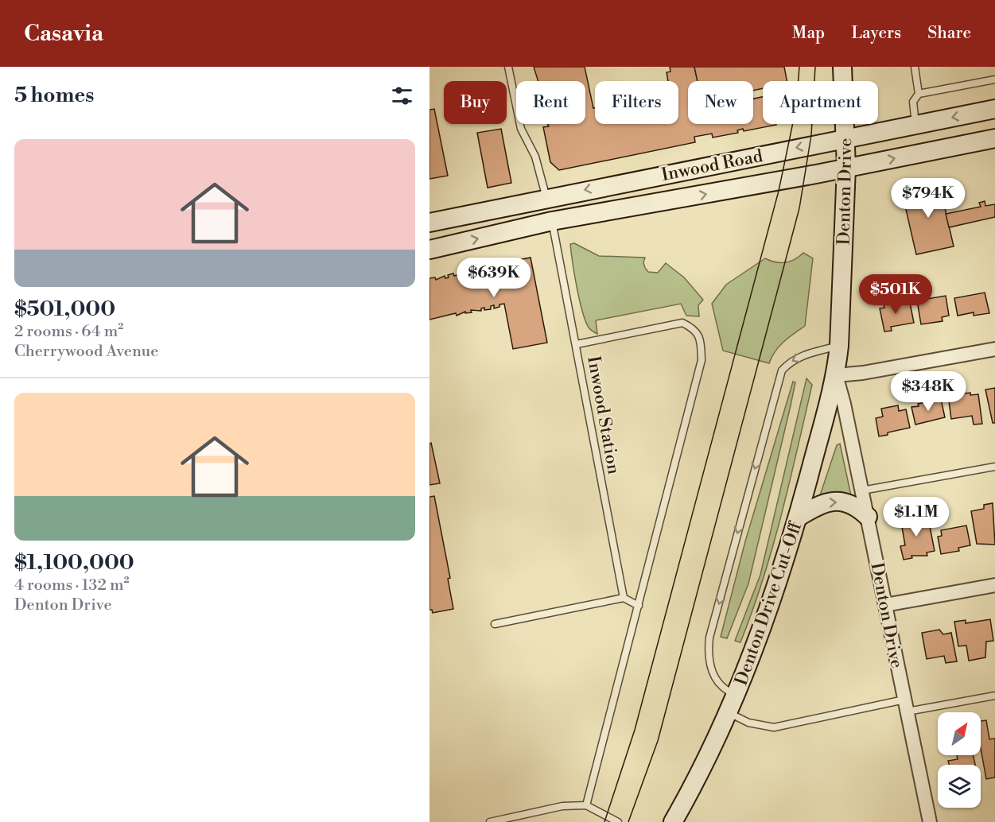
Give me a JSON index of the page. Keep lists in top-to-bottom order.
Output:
{
  "streets": {
    "main road": ["Inwood Road", "Denton Drive", "Denton Drive Cut-Off"],
    "lane": ["Inwood Station"]
  },
  "crossings": [
    ["Inwood Road", "Denton Drive"],
    ["Inwood Road", "Inwood Station"],
    ["Denton Drive", "Denton Drive Cut-Off"]
  ],
  "north": "top right",
  "page": {
    "header": "Casavia",
    "nav": ["Map", "Layers", "Share"],
    "heading": "5 homes",
    "chip": [
      "Buy",
      "Rent",
      "Filters",
      "New",
      "Apartment"
    ],
    "list": [
      {
        "name": "$501,000",
        "note": "2 rooms · 64 m² · Cherrywood Avenue"
      },
      {
        "name": "$1,100,000",
        "note": "4 rooms · 132 m² · Denton Drive"
      }
    ],
    "price": [
      "$794K",
      "$639K",
      "$501K",
      "$348K",
      "$1.1M"
    ]
  }
}
